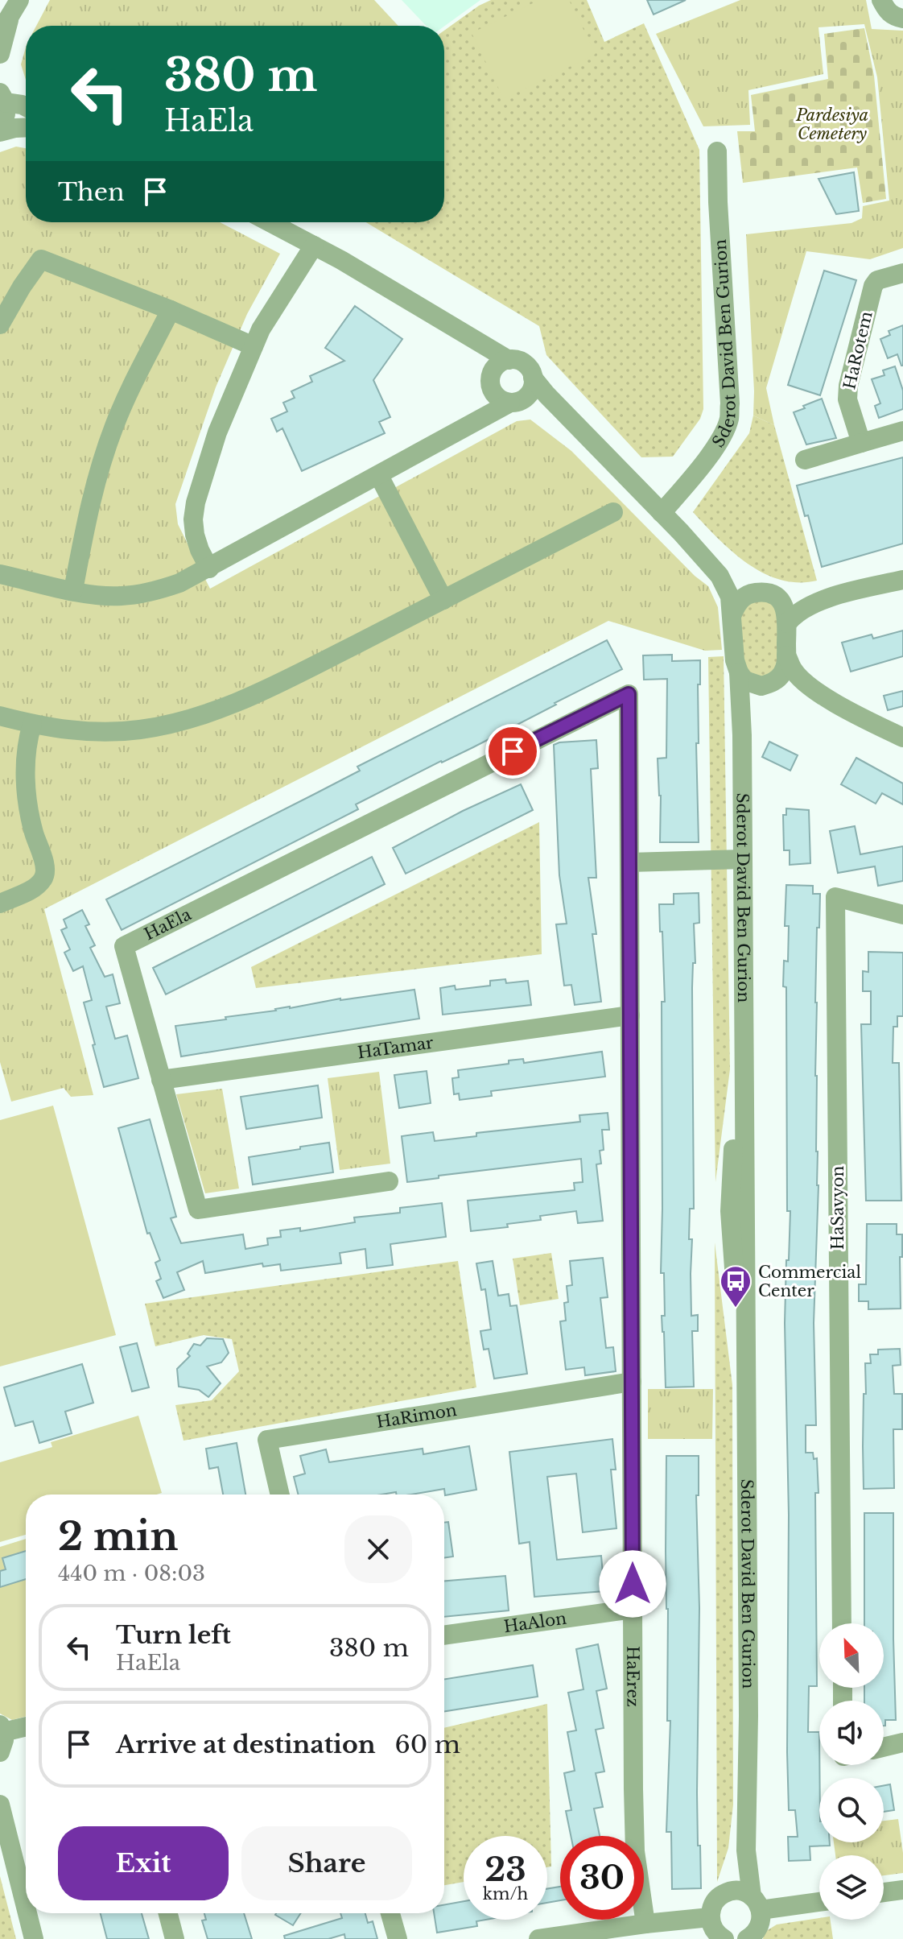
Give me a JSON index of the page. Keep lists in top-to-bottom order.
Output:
{
  "streets": {
    "street": [
      "Sderot David Ben Gurion",
      "HaRotem",
      "HaEla",
      "HaTamar",
      "HaSavyon",
      "HaRimon",
      "HaAlon",
      "HaErez"
    ]
  },
  "crossings": [
    ["HaEla", "HaTamar"],
    ["HaEla", "HaErez"],
    ["HaTamar", "HaErez"],
    ["HaRimon", "HaErez"],
    ["HaAlon", "HaErez"]
  ],
  "parks": ["Pardesiya Cemetery"],
  "places": {
    "bus stop": ["Commercial Center"]
  },
  "north": "top left",
  "page": {
    "turn": ["380 m", "HaEla"],
    "then": "Then",
    "heading": ["2 min", "440 m · 08:03"],
    "list": [
      {
        "name": "Turn left",
        "note": "HaEla",
        "value": "380 m"
      },
      {
        "name": "Arrive at destination",
        "value": "60 m"
      }
    ],
    "buttons": ["Exit", "Share"],
    "speed": "23 km/h",
    "limit": "30"
  }
}
